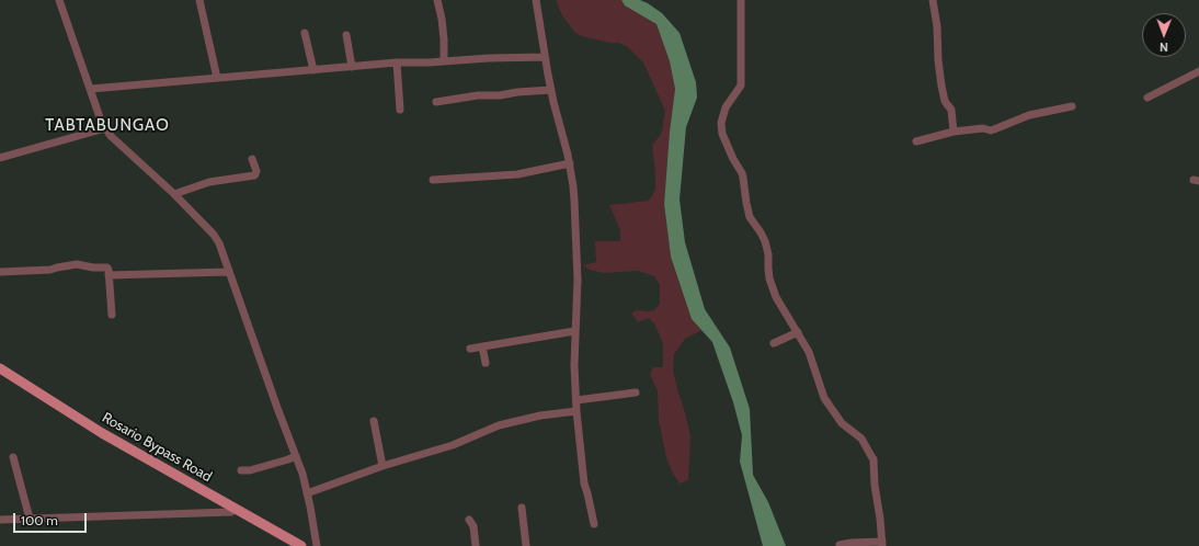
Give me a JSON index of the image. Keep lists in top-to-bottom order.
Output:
{
  "streets": {
    "main road": ["Rosario Bypass Road"]
  },
  "districts": ["TABTABUNGAO"],
  "scale_bar": "100 m",
  "north": "bottom"
}
